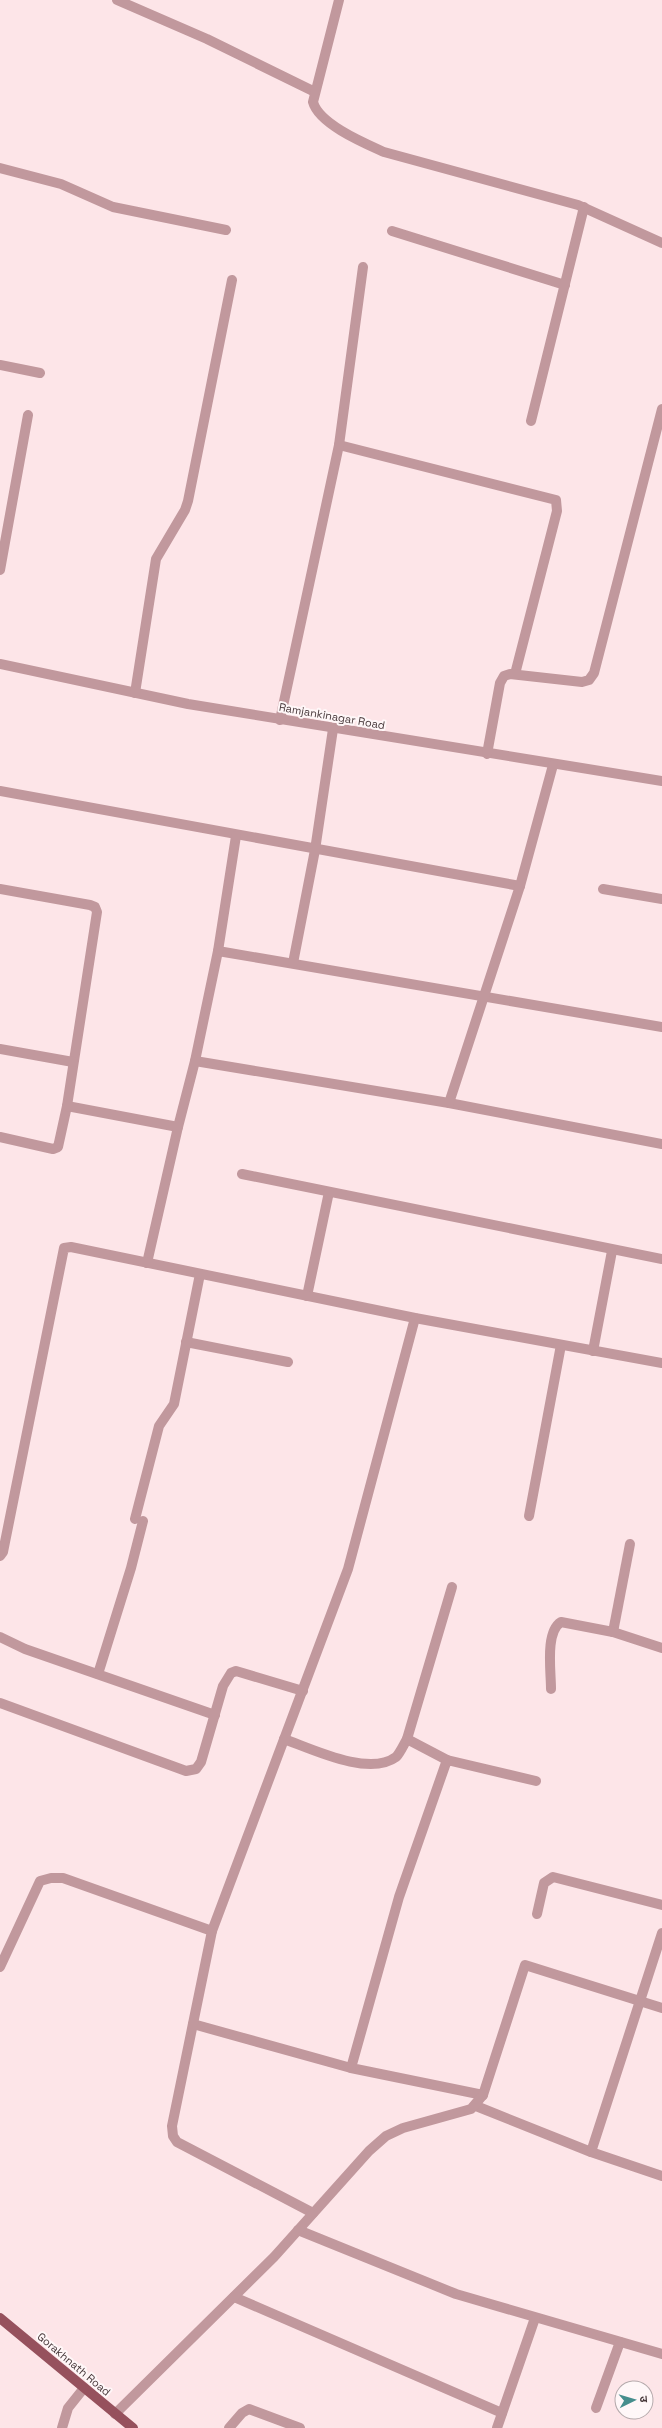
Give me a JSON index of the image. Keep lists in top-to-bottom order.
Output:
{
  "streets": {
    "main road": ["Gorakhnath Road"],
    "street": ["Ramjankinagar Road"]
  },
  "north": "right"
}
